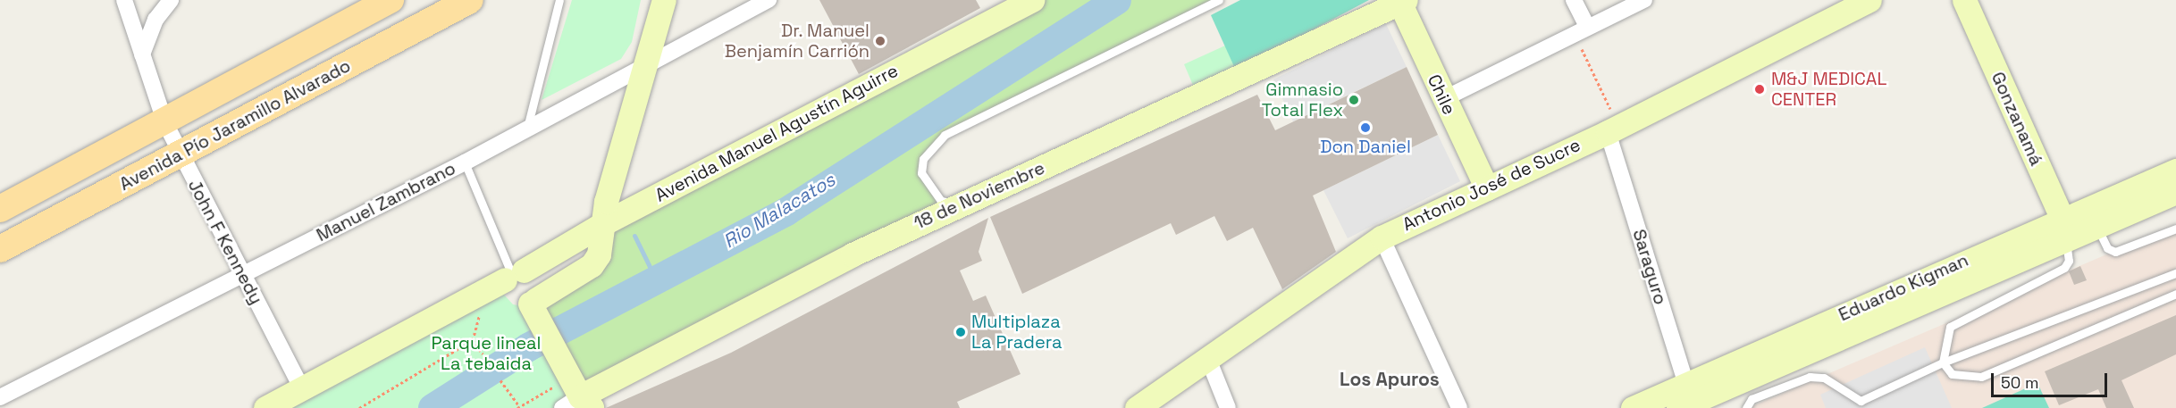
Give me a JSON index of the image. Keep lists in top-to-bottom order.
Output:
{
  "streets": {
    "main road": ["Avenida Pío Jaramillo Alvarado"],
    "street": [
      "Chile",
      "Gonzanamá",
      "Avenida Manuel Agustín Aguirre",
      "Antonio José de Sucre",
      "18 de Noviembre",
      "Manuel Zambrano",
      "John F Kennedy",
      "Saraguro",
      "Eduardo Kigman"
    ]
  },
  "crossings": [
    ["Chile", "Antonio José de Sucre"],
    ["Chile", "18 de Noviembre"],
    ["Gonzanamá", "Eduardo Kigman"],
    ["Avenida Pío Jaramillo Alvarado", "John F Kennedy"],
    ["Avenida Manuel Agustín Aguirre", "John F Kennedy"],
    ["Antonio José de Sucre", "Saraguro"],
    ["Manuel Zambrano", "John F Kennedy"],
    ["Saraguro", "Eduardo Kigman"]
  ],
  "districts": ["Los Apuros"],
  "water": ["Rio Malacatos"],
  "parks": ["Parque lineal La tebaida"],
  "places": [
    "Dr. Manuel Benjamín Carrión",
    "M&J MEDICAL CENTER",
    "Gimnasio Total Flex",
    "Don Daniel",
    "Multiplaza La Pradera"
  ],
  "scale_bar": "50 m"
}
